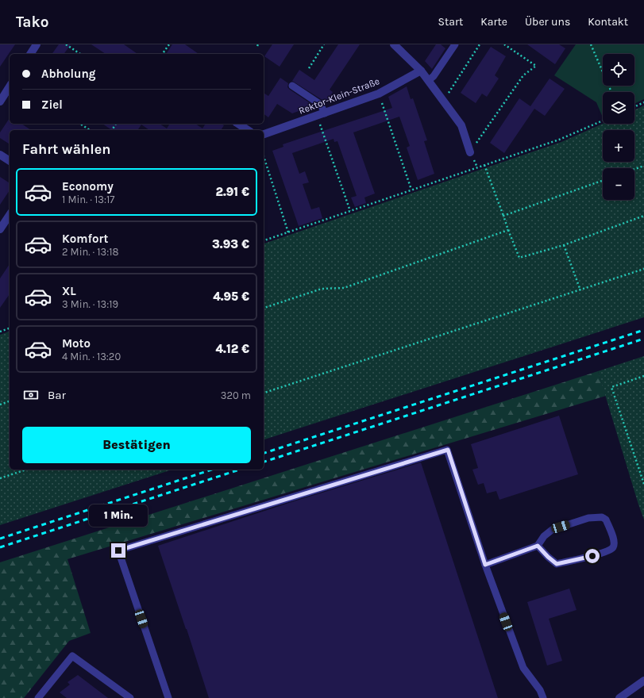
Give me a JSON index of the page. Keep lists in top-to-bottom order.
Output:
{
  "streets": {
    "street": ["Rektor-Klein-Straße"]
  },
  "page": {
    "header": "Tako",
    "nav": [
      "Start",
      "Karte",
      "Über uns",
      "Kontakt"
    ],
    "map_buttons": ["+", "−"],
    "banner": ["Abholung", "Ziel"],
    "heading": "Fahrt wählen",
    "list": [
      {
        "name": "Economy",
        "note": "1 Min. · 13:17",
        "value": "2.91 €"
      },
      {
        "name": "Komfort",
        "note": "2 Min. · 13:18",
        "value": "3.93 €"
      },
      {
        "name": "XL",
        "note": "3 Min. · 13:19",
        "value": "4.95 €"
      },
      {
        "name": "Moto",
        "note": "4 Min. · 13:20",
        "value": "4.12 €"
      }
    ],
    "pay": ["Bar", "320 m"],
    "buttons": "Bestätigen",
    "bubble": "1 Min."
  }
}
